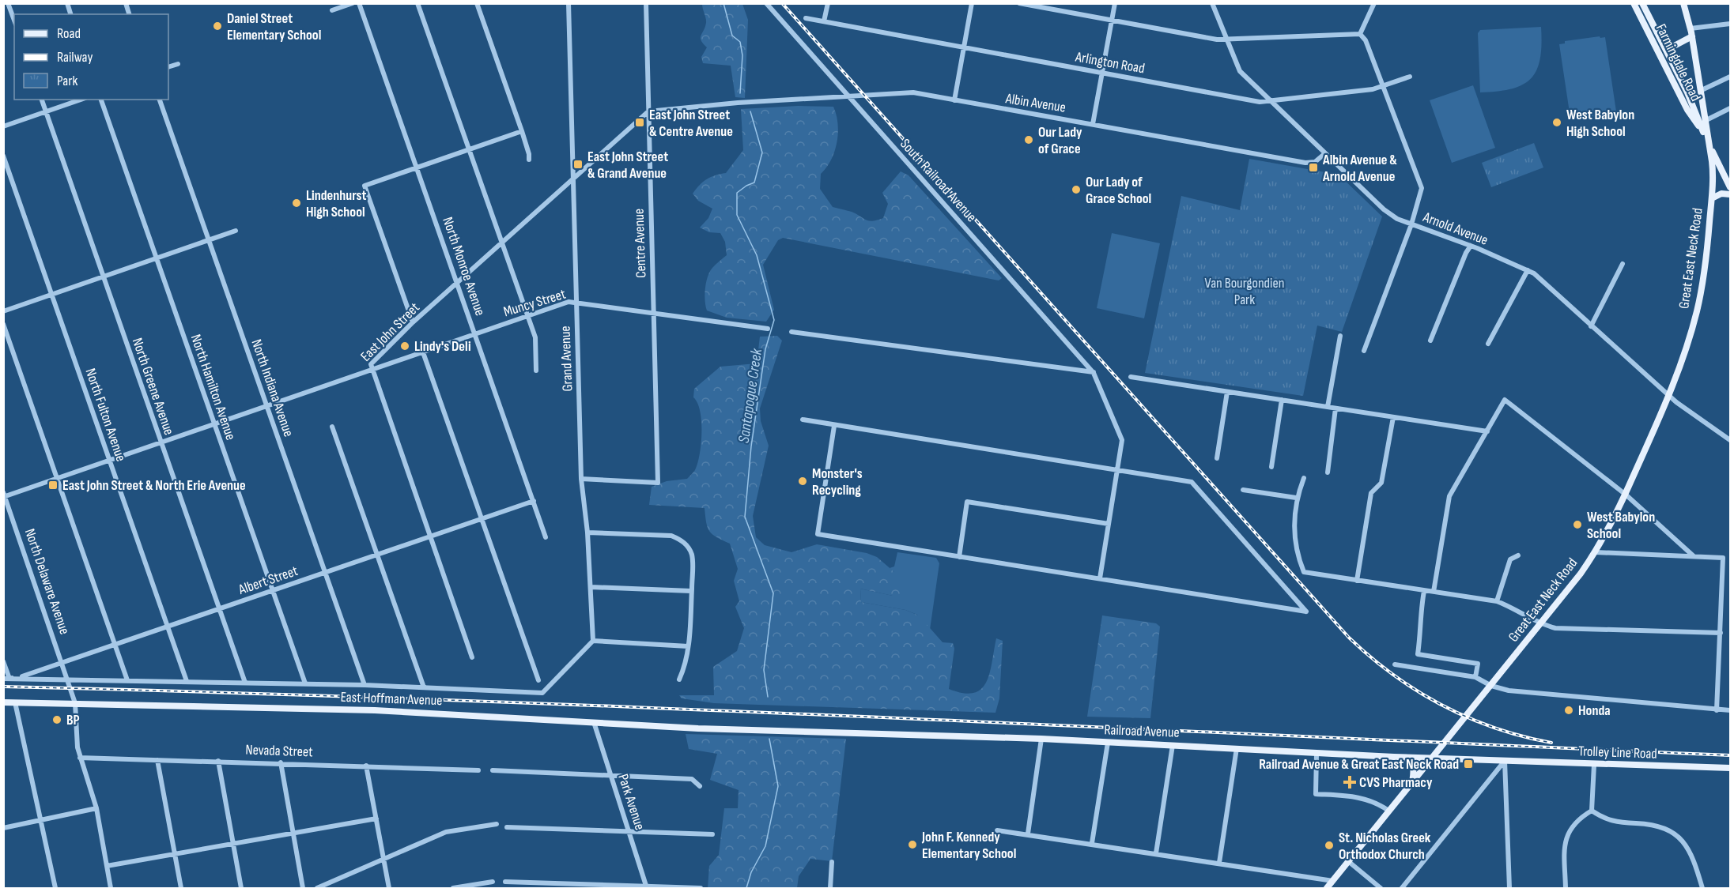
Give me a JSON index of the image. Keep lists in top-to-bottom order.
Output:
{
  "streets": {
    "main road": [
      "Farmingdale Road",
      "Great East Neck Road",
      "East Hoffman Avenue",
      "Railroad Avenue",
      "Trolley Line Road"
    ],
    "street": [
      "Arlington Road",
      "Albin Avenue",
      "South Railroad Avenue",
      "Arnold Avenue",
      "Centre Avenue",
      "North Monroe Avenue",
      "Muncy Street",
      "East John Street",
      "Grand Avenue",
      "North Greene Avenue",
      "North Hamilton Avenue",
      "North Indiana Avenue",
      "North Fulton Avenue",
      "Albert Street",
      "North Delaware Avenue",
      "Nevada Street",
      "Park Avenue"
    ]
  },
  "crossings": [
    ["Arlington Road", "Arnold Avenue"],
    ["Farmingdale Road", "Great East Neck Road"],
    ["Albin Avenue", "South Railroad Avenue"],
    ["Albin Avenue", "Arnold Avenue"],
    ["Albin Avenue", "Centre Avenue"],
    ["Albin Avenue", "East John Street"],
    ["Arnold Avenue", "Great East Neck Road"],
    ["Centre Avenue", "Muncy Street"],
    ["Centre Avenue", "East John Street"],
    ["Centre Avenue", "Grand Avenue"],
    ["Great East Neck Road", "Railroad Avenue"],
    ["North Monroe Avenue", "Muncy Street"],
    ["North Monroe Avenue", "East John Street"],
    ["North Monroe Avenue", "Albert Street"],
    ["Muncy Street", "East John Street"],
    ["Muncy Street", "Grand Avenue"],
    ["East John Street", "Grand Avenue"],
    ["East John Street", "North Greene Avenue"],
    ["East John Street", "North Hamilton Avenue"],
    ["East John Street", "North Indiana Avenue"],
    ["East John Street", "North Fulton Avenue"],
    ["East John Street", "North Delaware Avenue"],
    ["Grand Avenue", "East Hoffman Avenue"],
    ["North Greene Avenue", "Albert Street"],
    ["North Greene Avenue", "East Hoffman Avenue"],
    ["North Hamilton Avenue", "Albert Street"],
    ["North Hamilton Avenue", "East Hoffman Avenue"],
    ["North Indiana Avenue", "Albert Street"],
    ["North Indiana Avenue", "East Hoffman Avenue"],
    ["North Fulton Avenue", "Albert Street"],
    ["North Fulton Avenue", "East Hoffman Avenue"],
    ["Albert Street", "North Delaware Avenue"],
    ["Albert Street", "East Hoffman Avenue"],
    ["North Delaware Avenue", "East Hoffman Avenue"],
    ["North Delaware Avenue", "Nevada Street"],
    ["East Hoffman Avenue", "Railroad Avenue"],
    ["East Hoffman Avenue", "Park Avenue"],
    ["Railroad Avenue", "Trolley Line Road"]
  ],
  "water": ["Santapogue Creek"],
  "parks": ["Van Bourgondien Park"],
  "places": {
    "other": [
      "Daniel Street Elementary School",
      "West Babylon High School",
      "Our Lady of Grace",
      "Our Lady of Grace School",
      "Lindenhurst High School",
      "Lindy's Deli",
      "Monster's Recycling",
      "West Babylon School",
      "Honda",
      "BP",
      "John F. Kennedy Elementary School",
      "St. Nicholas Greek Orthodox Church"
    ],
    "transit": [
      "East John Street & Centre Avenue",
      "East John Street & Grand Avenue",
      "Albin Avenue & Arnold Avenue",
      "East John Street & North Erie Avenue",
      "Railroad Avenue & Great East Neck Road"
    ],
    "health": ["CVS Pharmacy"]
  },
  "legend": ["Road", "Railway", "Park"]
}
